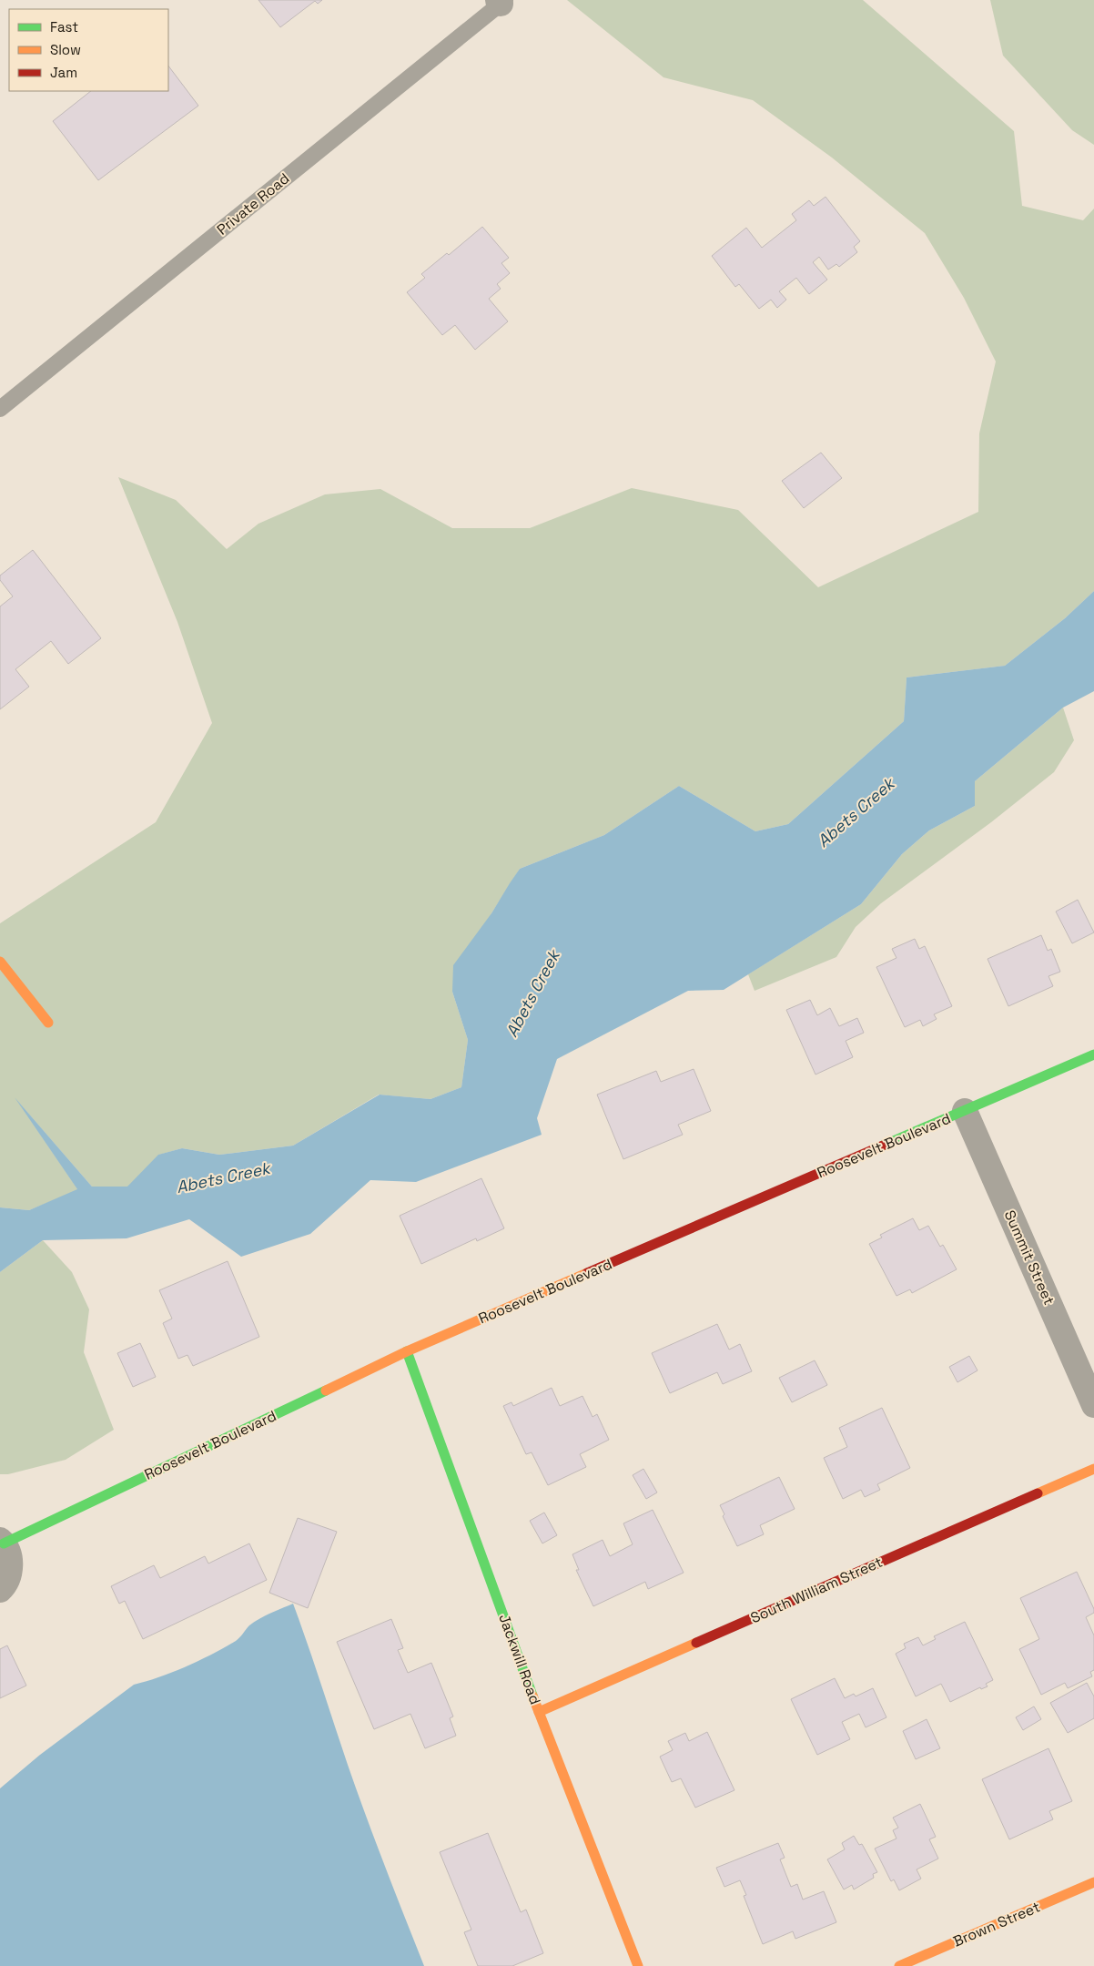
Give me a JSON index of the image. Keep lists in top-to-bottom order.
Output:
{
  "streets": {
    "street": [
      "Roosevelt Boulevard",
      "Summit Street",
      "South William Street",
      "Jackwill Road",
      "Brown Street"
    ],
    "lane": ["Private Road"]
  },
  "crossings": [
    ["Roosevelt Boulevard", "Summit Street"],
    ["Roosevelt Boulevard", "Jackwill Road"],
    ["South William Street", "Jackwill Road"]
  ],
  "water": ["Abets Creek"],
  "legend": ["Fast", "Slow", "Jam"]
}
